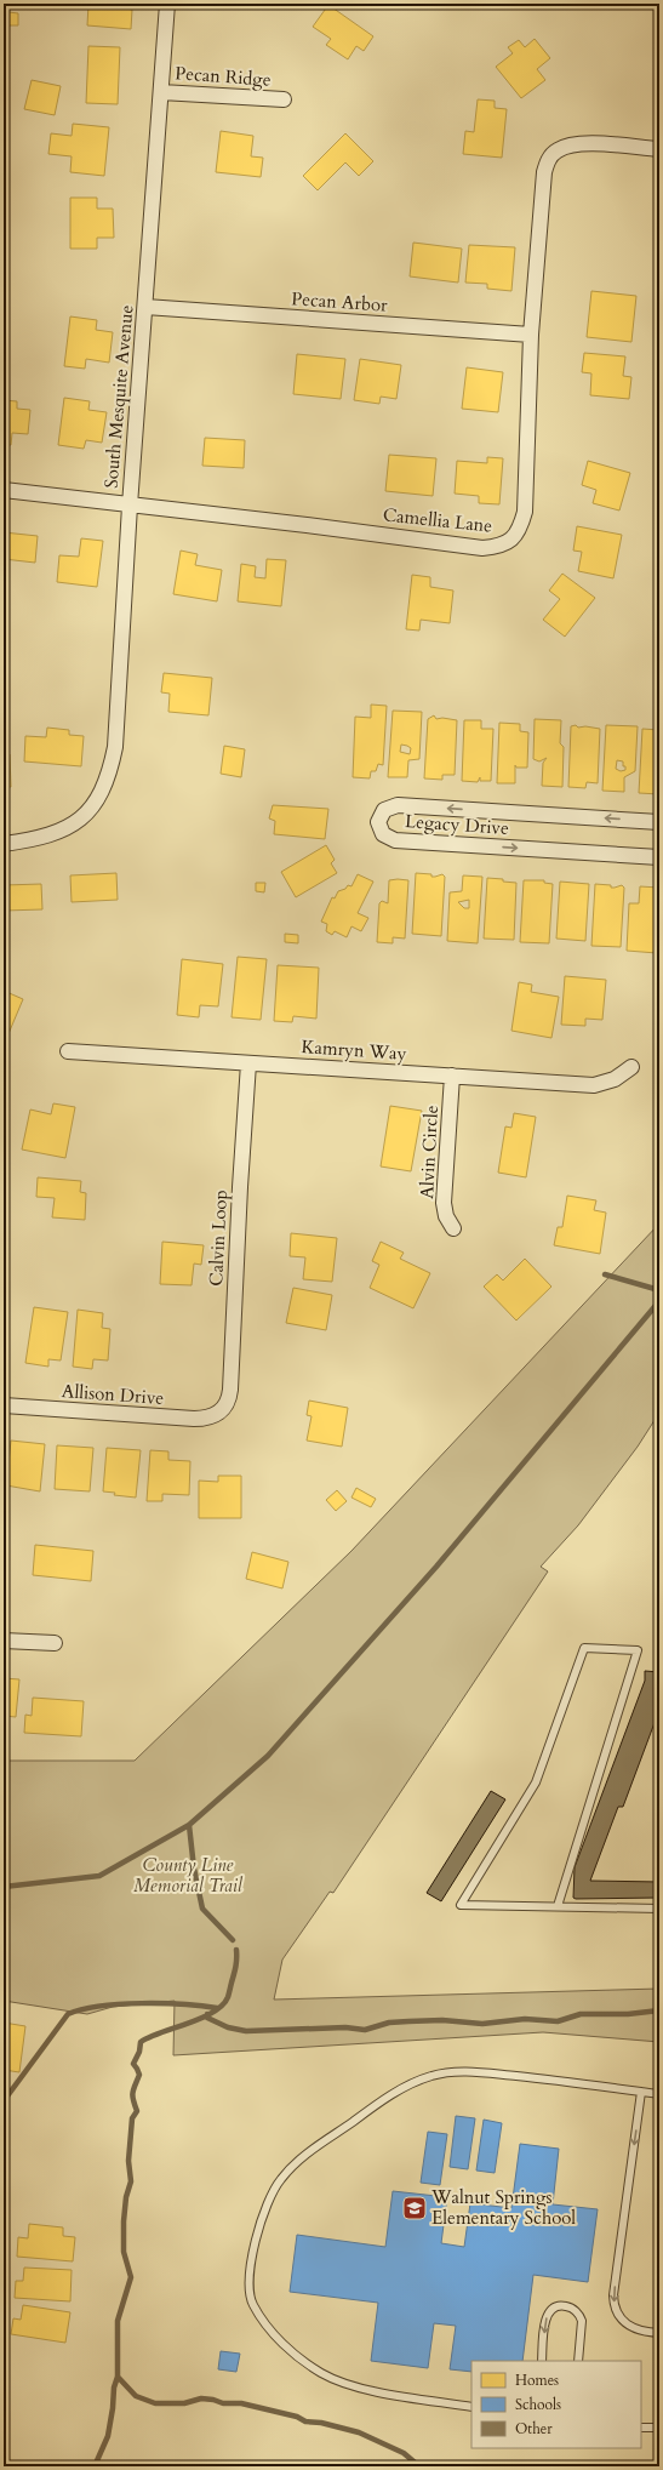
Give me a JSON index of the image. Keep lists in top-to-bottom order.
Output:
{
  "streets": {
    "street": [
      "Pecan Ridge",
      "Pecan Arbor",
      "South Mesquite Avenue",
      "Camellia Lane",
      "Legacy Drive",
      "Kamryn Way",
      "Alvin Circle",
      "Calvin Loop",
      "Allison Drive"
    ]
  },
  "crossings": [
    ["Pecan Ridge", "South Mesquite Avenue"],
    ["Pecan Arbor", "South Mesquite Avenue"],
    ["Pecan Arbor", "Camellia Lane"],
    ["South Mesquite Avenue", "Camellia Lane"],
    ["Kamryn Way", "Alvin Circle"],
    ["Kamryn Way", "Calvin Loop"],
    ["Calvin Loop", "Allison Drive"]
  ],
  "parks": ["County Line Memorial Trail"],
  "places": {
    "school or university": ["Walnut Springs Elementary School"]
  },
  "legend": ["Homes", "Schools", "Other"]
}
